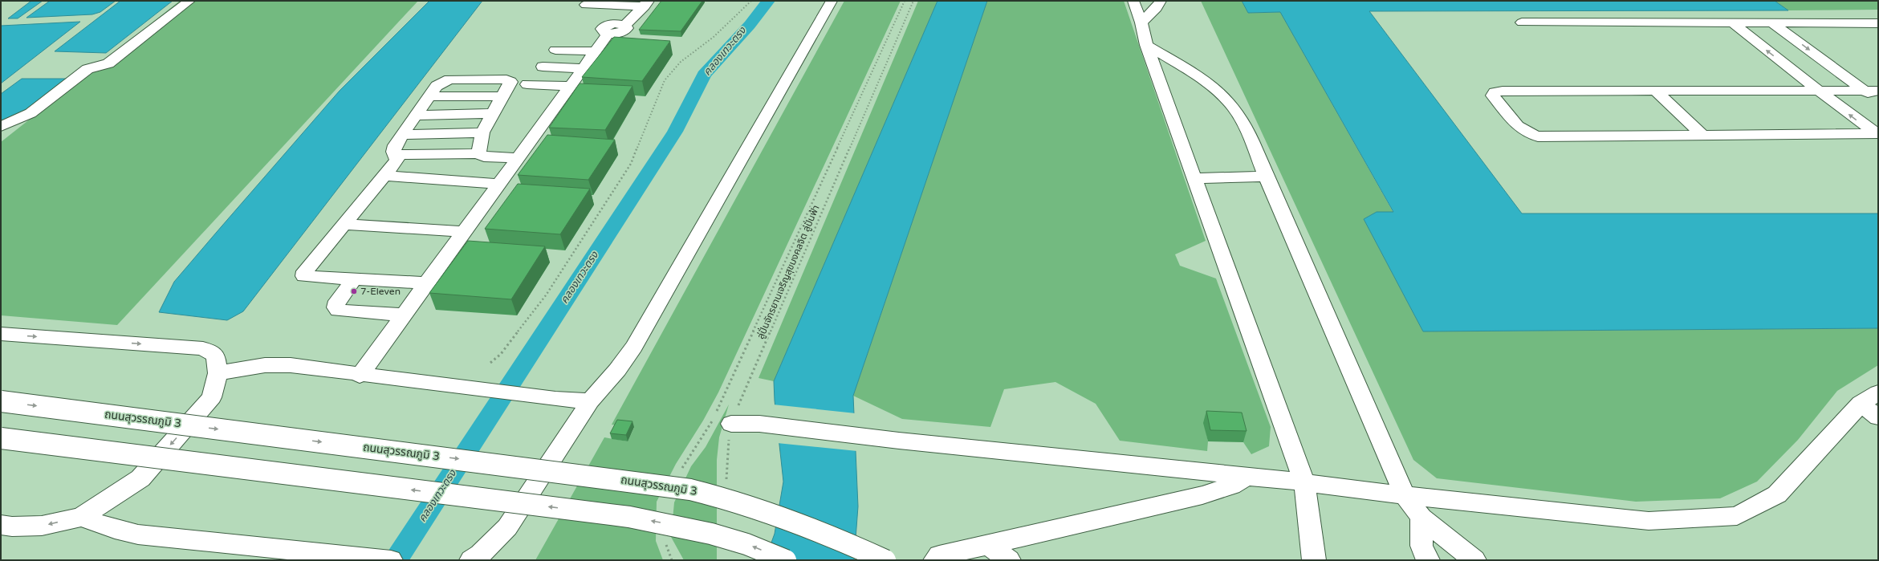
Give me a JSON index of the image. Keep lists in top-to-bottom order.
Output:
{
  "streets": {
    "street": ["ถนนสุวรรณภูมิ 3"],
    "path": ["ลู่ปั่นจักรยานเจริญสุขมงคลจิต ลู่ปั่นฟ้า"]
  },
  "water": ["คลองเทวะตรง"],
  "places": ["7-Eleven"]
}
